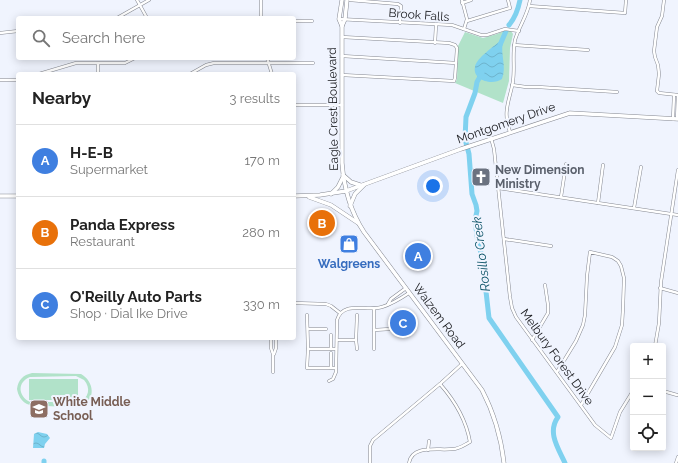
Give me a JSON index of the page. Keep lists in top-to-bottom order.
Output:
{
  "streets": {
    "main road": ["Eagle Crest Boulevard", "Montgomery Drive", "Walzem Road"],
    "street": ["Brook Falls", "Melbury Forest Drive"]
  },
  "crossings": [
    ["Brook Falls", "Eagle Crest Boulevard"],
    ["Eagle Crest Boulevard", "Montgomery Drive"],
    ["Eagle Crest Boulevard", "Walzem Road"],
    ["Montgomery Drive", "Walzem Road"],
    ["Montgomery Drive", "Melbury Forest Drive"]
  ],
  "water": ["Rosillo Creek"],
  "places": {
    "church": ["New Dimension Ministry"],
    "shop": ["Walgreens"],
    "school or university": ["White Middle School"]
  },
  "page": {
    "search": "Search here",
    "heading": ["Nearby", "3 results"],
    "list": [
      {
        "mark": "A",
        "name": "H-E-B",
        "note": "Supermarket",
        "value": "170 m"
      },
      {
        "mark": "B",
        "name": "Panda Express",
        "note": "Restaurant",
        "value": "280 m"
      },
      {
        "mark": "C",
        "name": "O'Reilly Auto Parts",
        "note": "Shop · Dial Ike Drive",
        "value": "330 m"
      }
    ],
    "pins": ["B", "A", "C"],
    "map_buttons": ["+", "−"]
  }
}
